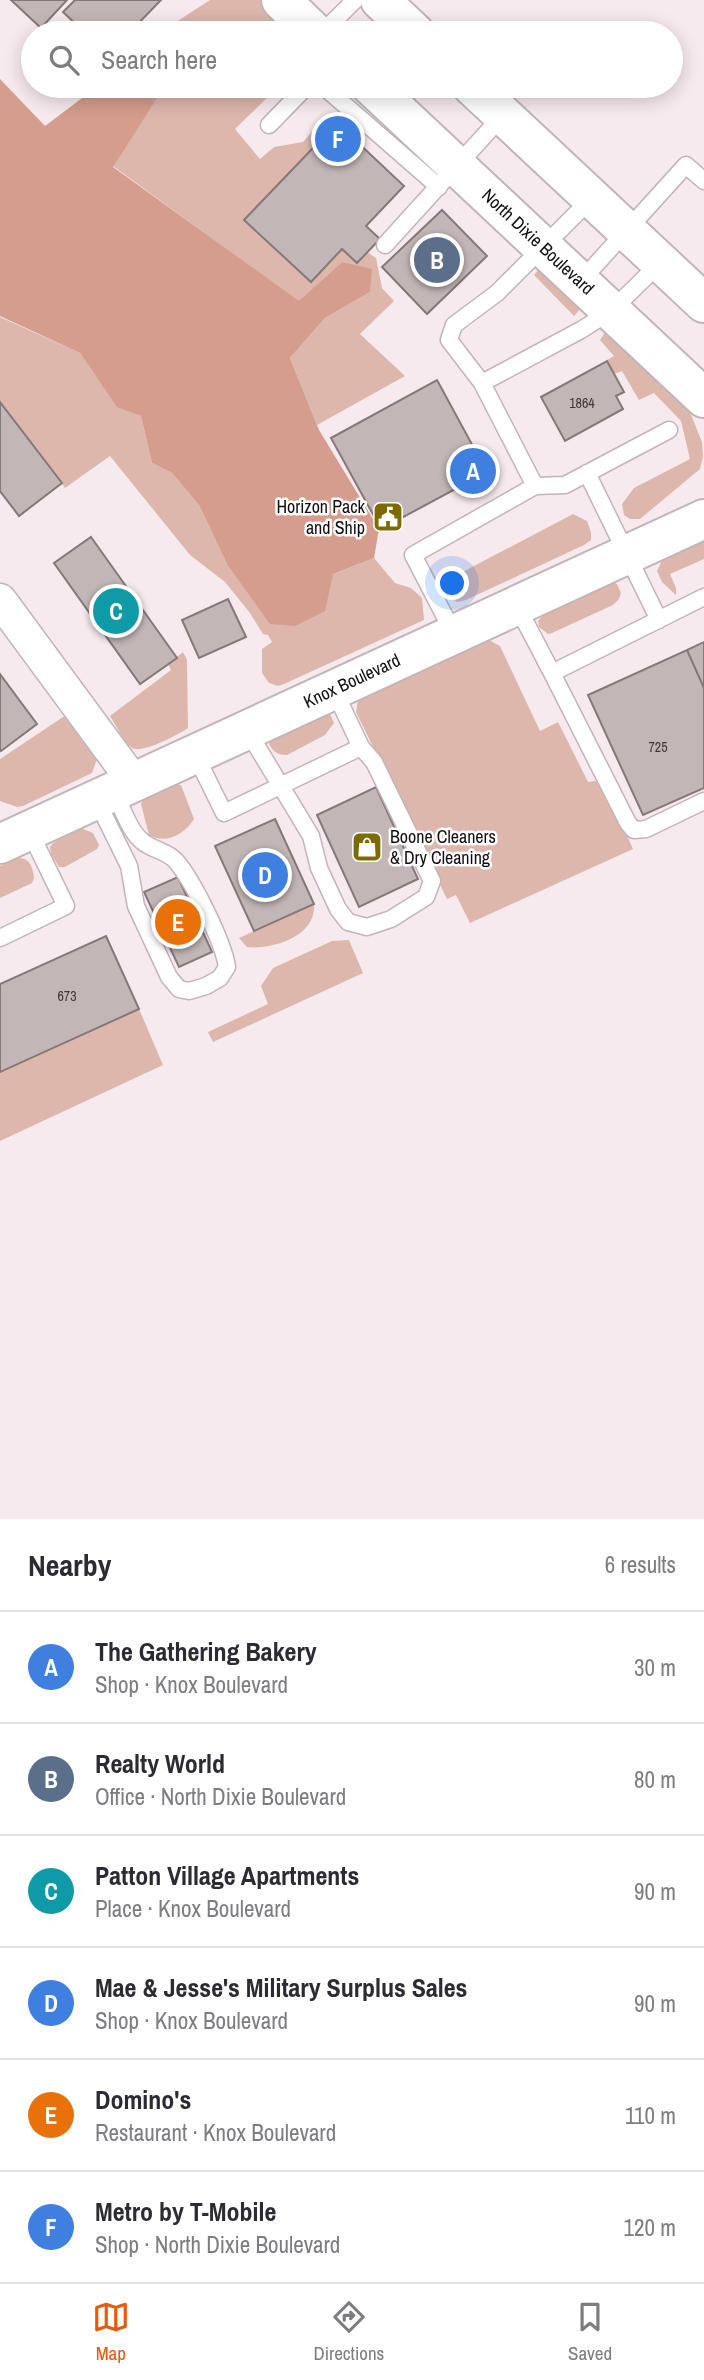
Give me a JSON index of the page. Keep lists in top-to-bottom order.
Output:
{
  "streets": {
    "main road": ["North Dixie Boulevard", "Knox Boulevard"]
  },
  "places": {
    "public building": ["Horizon Pack and Ship"],
    "shop": ["Boone Cleaners & Dry Cleaning"]
  },
  "house_numbers": ["1864", "725", "673"],
  "page": {
    "search": "Search here",
    "pins": [
      "F",
      "B",
      "A",
      "C",
      "D",
      "E"
    ],
    "heading": ["Nearby", "6 results"],
    "list": [
      {
        "mark": "A",
        "name": "The Gathering Bakery",
        "note": "Shop · Knox Boulevard",
        "value": "30 m"
      },
      {
        "mark": "B",
        "name": "Realty World",
        "note": "Office · North Dixie Boulevard",
        "value": "80 m"
      },
      {
        "mark": "C",
        "name": "Patton Village Apartments",
        "note": "Place · Knox Boulevard",
        "value": "90 m"
      },
      {
        "mark": "D",
        "name": "Mae & Jesse's Military Surplus Sales",
        "note": "Shop · Knox Boulevard",
        "value": "90 m"
      },
      {
        "mark": "E",
        "name": "Domino's",
        "note": "Restaurant · Knox Boulevard",
        "value": "110 m"
      },
      {
        "mark": "F",
        "name": "Metro by T-Mobile",
        "note": "Shop · North Dixie Boulevard",
        "value": "120 m"
      }
    ],
    "nav": ["Map", "Directions", "Saved"]
  }
}
